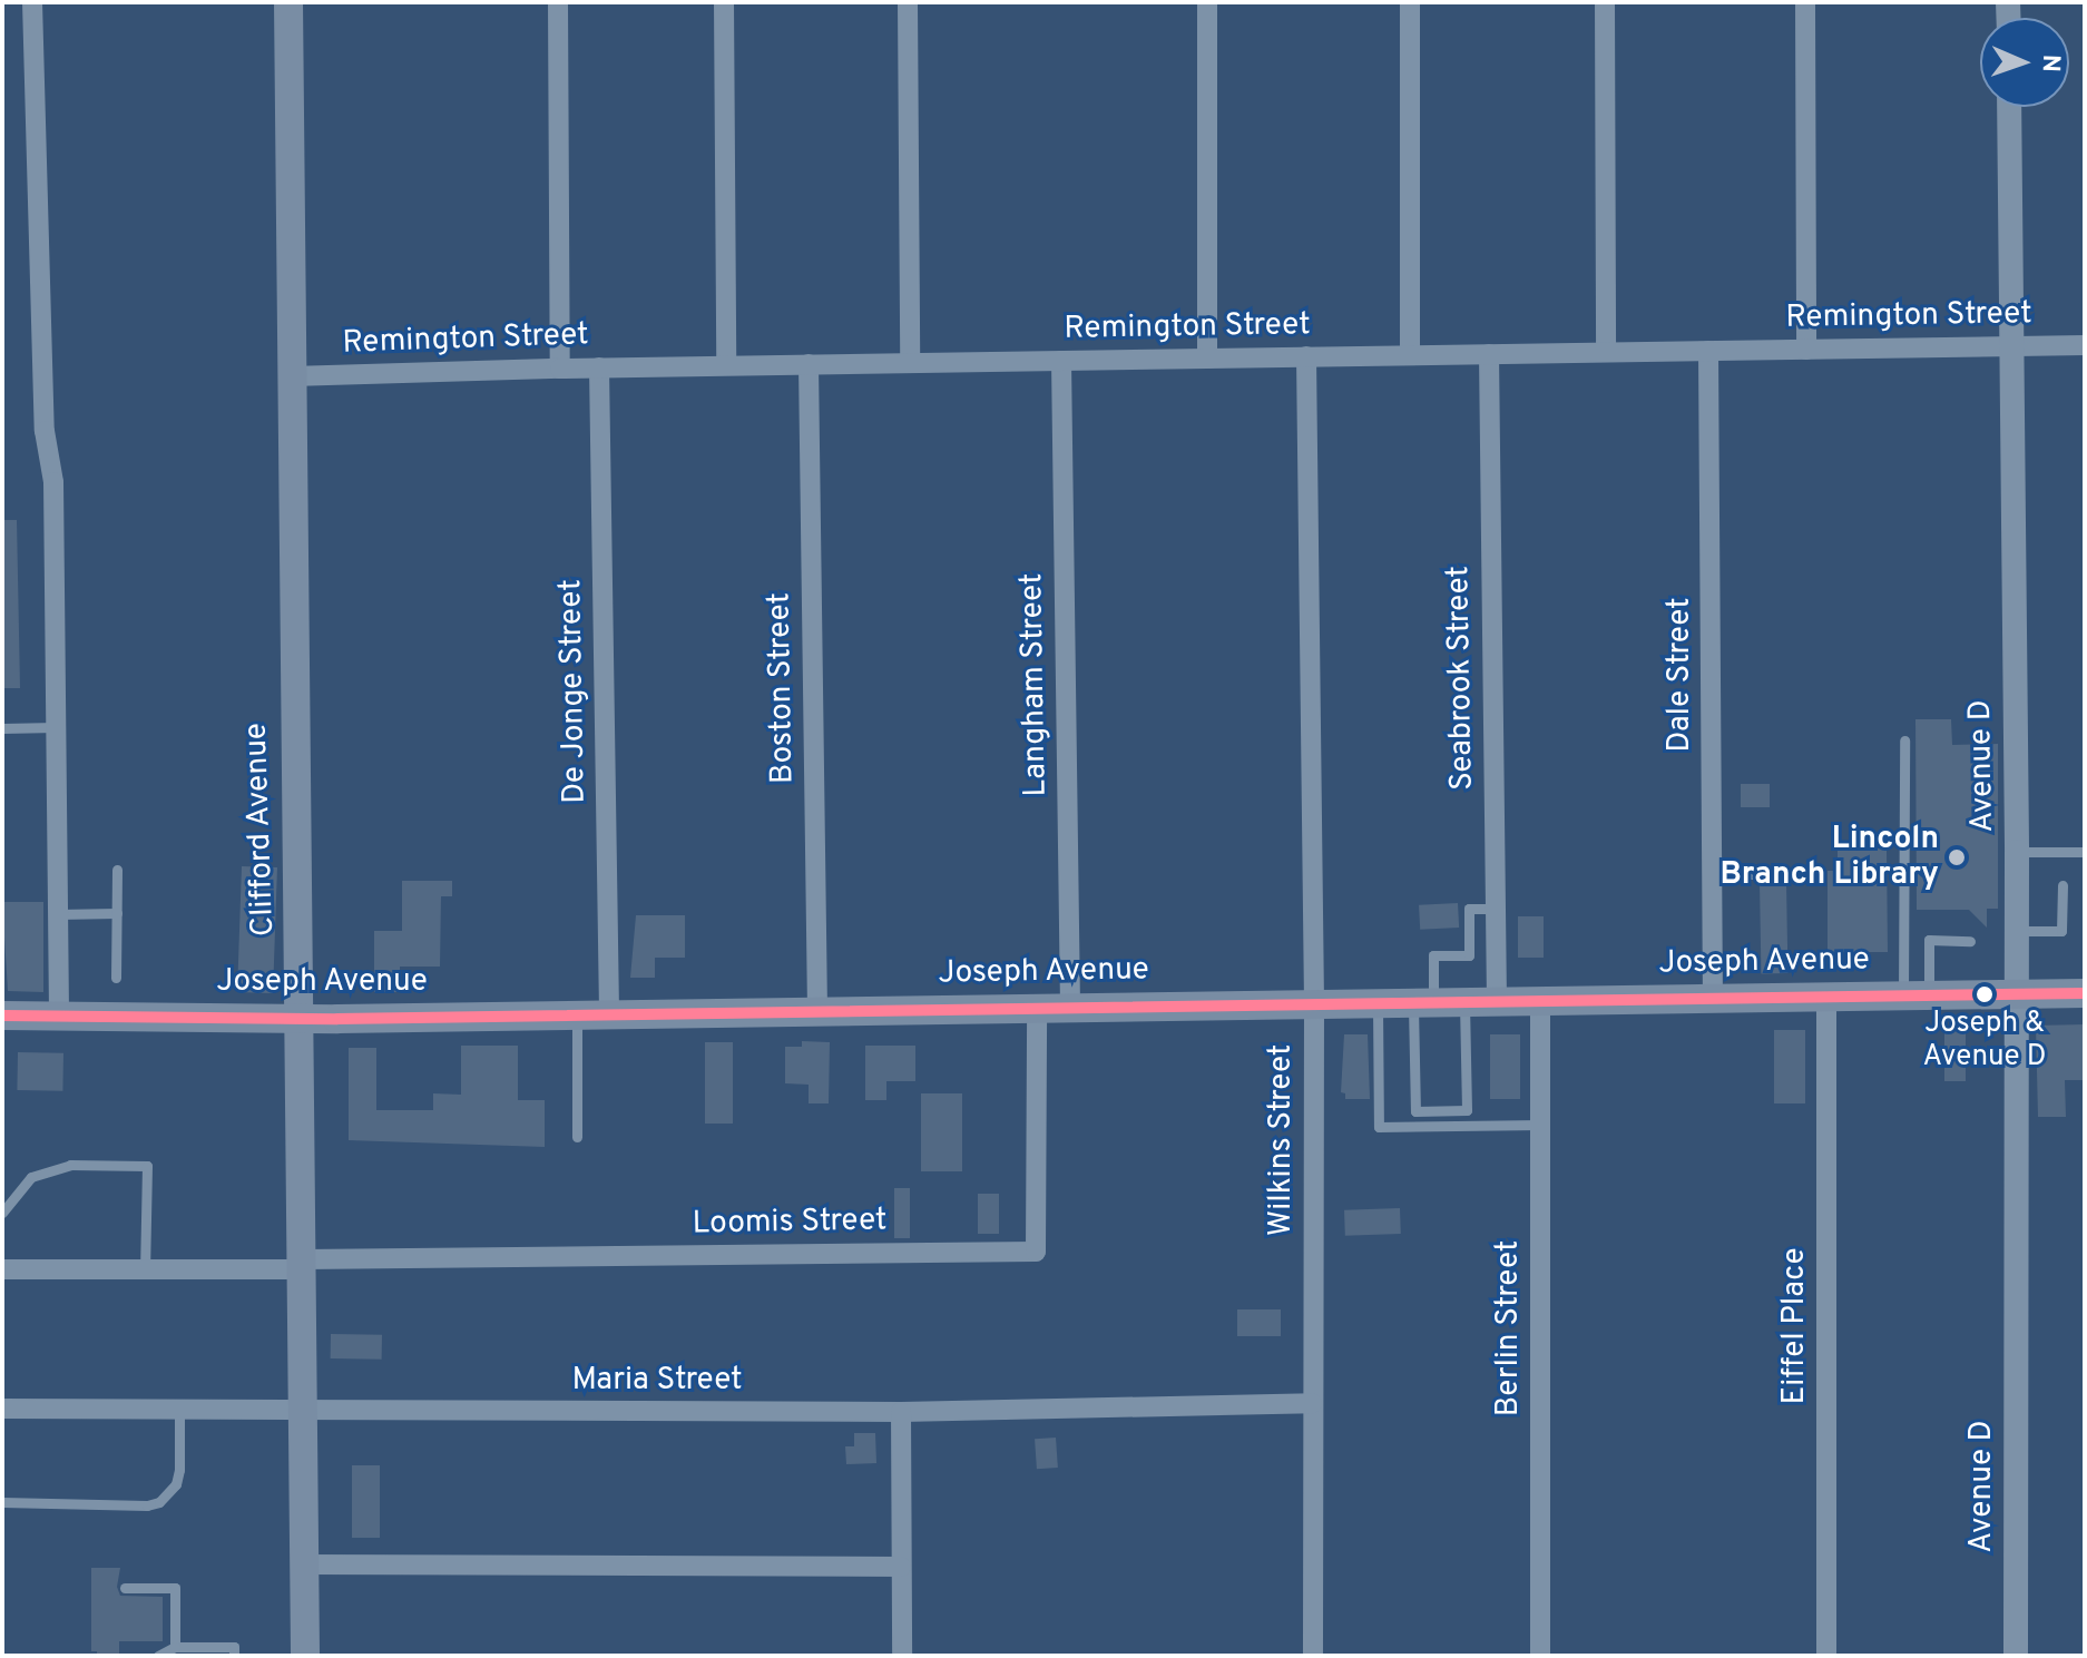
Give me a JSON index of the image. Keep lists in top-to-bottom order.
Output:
{
  "streets": {
    "main road": ["Clifford Avenue", "Joseph Avenue"],
    "street": [
      "Remington Street",
      "Dale Street",
      "Seabrook Street",
      "Langham Street",
      "Boston Street",
      "De Jonge Street",
      "Avenue D",
      "Wilkins Street",
      "Loomis Street",
      "Eiffel Place",
      "Berlin Street",
      "Maria Street"
    ]
  },
  "crossings": [
    ["Remington Street", "Dale Street"],
    ["Remington Street", "Seabrook Street"],
    ["Remington Street", "Langham Street"],
    ["Remington Street", "Boston Street"],
    ["Remington Street", "De Jonge Street"],
    ["Remington Street", "Avenue D"],
    ["Remington Street", "Clifford Avenue"],
    ["Remington Street", "Wilkins Street"],
    ["Dale Street", "Joseph Avenue"],
    ["Seabrook Street", "Joseph Avenue"],
    ["Langham Street", "Joseph Avenue"],
    ["Boston Street", "Joseph Avenue"],
    ["De Jonge Street", "Joseph Avenue"],
    ["Avenue D", "Joseph Avenue"],
    ["Clifford Avenue", "Joseph Avenue"],
    ["Clifford Avenue", "Loomis Street"],
    ["Clifford Avenue", "Maria Street"],
    ["Joseph Avenue", "Wilkins Street"],
    ["Joseph Avenue", "Loomis Street"],
    ["Joseph Avenue", "Eiffel Place"],
    ["Joseph Avenue", "Berlin Street"],
    ["Wilkins Street", "Maria Street"]
  ],
  "places": ["Lincoln Branch Library", "Joseph & Avenue D"],
  "north": "right"
}
